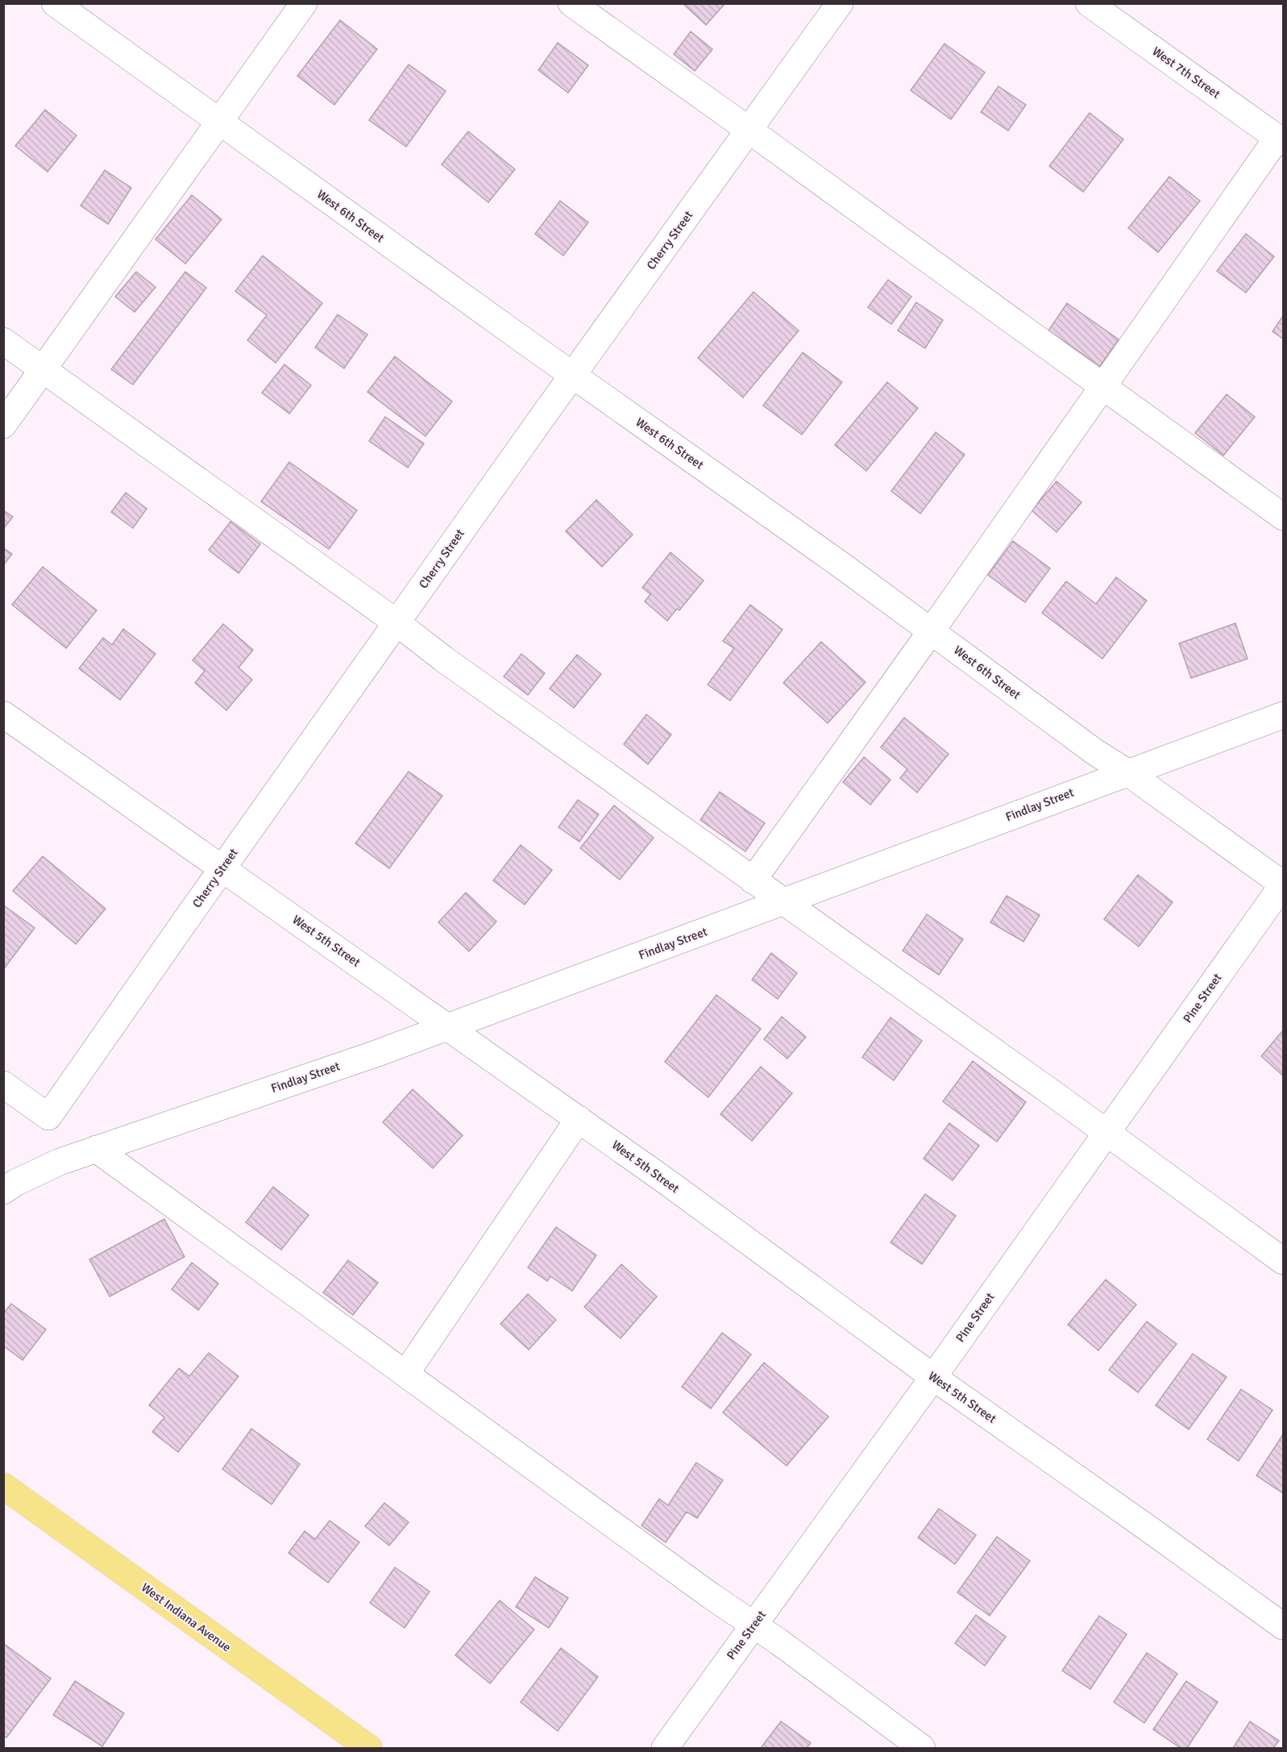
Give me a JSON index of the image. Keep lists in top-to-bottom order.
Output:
{
  "streets": {
    "main road": ["West Indiana Avenue"],
    "street": [
      "West 7th Street",
      "West 6th Street",
      "Cherry Street",
      "Findlay Street",
      "West 5th Street",
      "Pine Street"
    ]
  },
  "crossings": [
    ["West 6th Street", "Cherry Street"],
    ["West 6th Street", "Findlay Street"],
    ["West 6th Street", "Pine Street"],
    ["Cherry Street", "West 5th Street"],
    ["Findlay Street", "West 5th Street"],
    ["West 5th Street", "Pine Street"]
  ]
}
